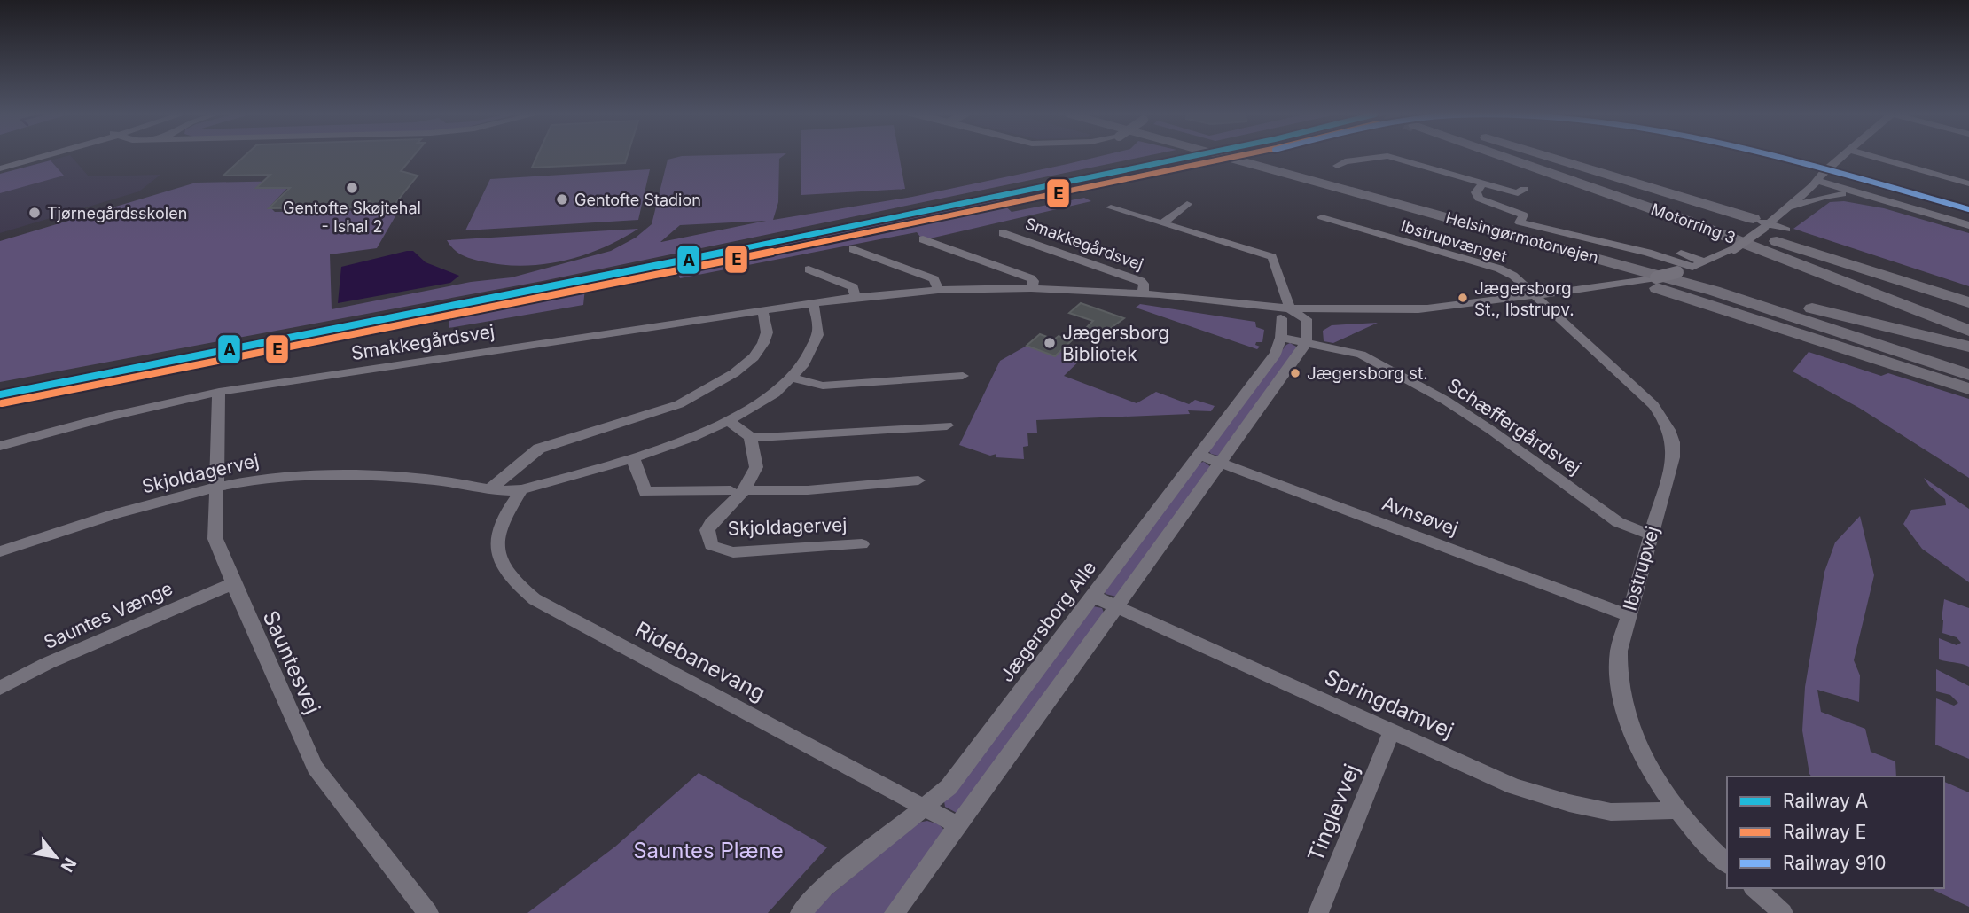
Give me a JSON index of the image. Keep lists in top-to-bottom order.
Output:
{
  "streets": {
    "highway": ["Motorring 3", "Helsingørmotorvejen"],
    "street": [
      "Ibstrupvænget",
      "Smakkegårdsvej",
      "Schæffergårdsvej",
      "Skjoldagervej",
      "Avnsøvej",
      "Ibstrupvej",
      "Sauntes Vænge",
      "Jægersborg Alle",
      "Ridebanevang",
      "Sauntesvej",
      "Springdamvej",
      "Tinglevvej"
    ]
  },
  "crossings": [
    ["Ibstrupvænget", "Ibstrupvej"],
    ["Smakkegårdsvej", "Skjoldagervej"],
    ["Smakkegårdsvej", "Jægersborg Alle"],
    ["Smakkegårdsvej", "Sauntesvej"],
    ["Schæffergårdsvej", "Ibstrupvej"],
    ["Schæffergårdsvej", "Jægersborg Alle"],
    ["Skjoldagervej", "Ridebanevang"],
    ["Skjoldagervej", "Sauntesvej"],
    ["Avnsøvej", "Ibstrupvej"],
    ["Avnsøvej", "Jægersborg Alle"],
    ["Ibstrupvej", "Springdamvej"],
    ["Sauntes Vænge", "Sauntesvej"],
    ["Jægersborg Alle", "Ridebanevang"],
    ["Jægersborg Alle", "Springdamvej"],
    ["Springdamvej", "Tinglevvej"]
  ],
  "parks": ["Sauntes Plæne"],
  "places": [
    "Gentofte Skøjtehal - Ishal 2",
    "Gentofte Stadion",
    "Tjørnegårdsskolen",
    "Jægersborg St., Ibstrupv.",
    "Jægersborg Bibliotek",
    "Jægersborg st."
  ],
  "lines": ["rail line A", "rail line E", "rail line 910"],
  "legend": ["Railway A", "Railway E", "Railway 910"],
  "north": "bottom right"
}
